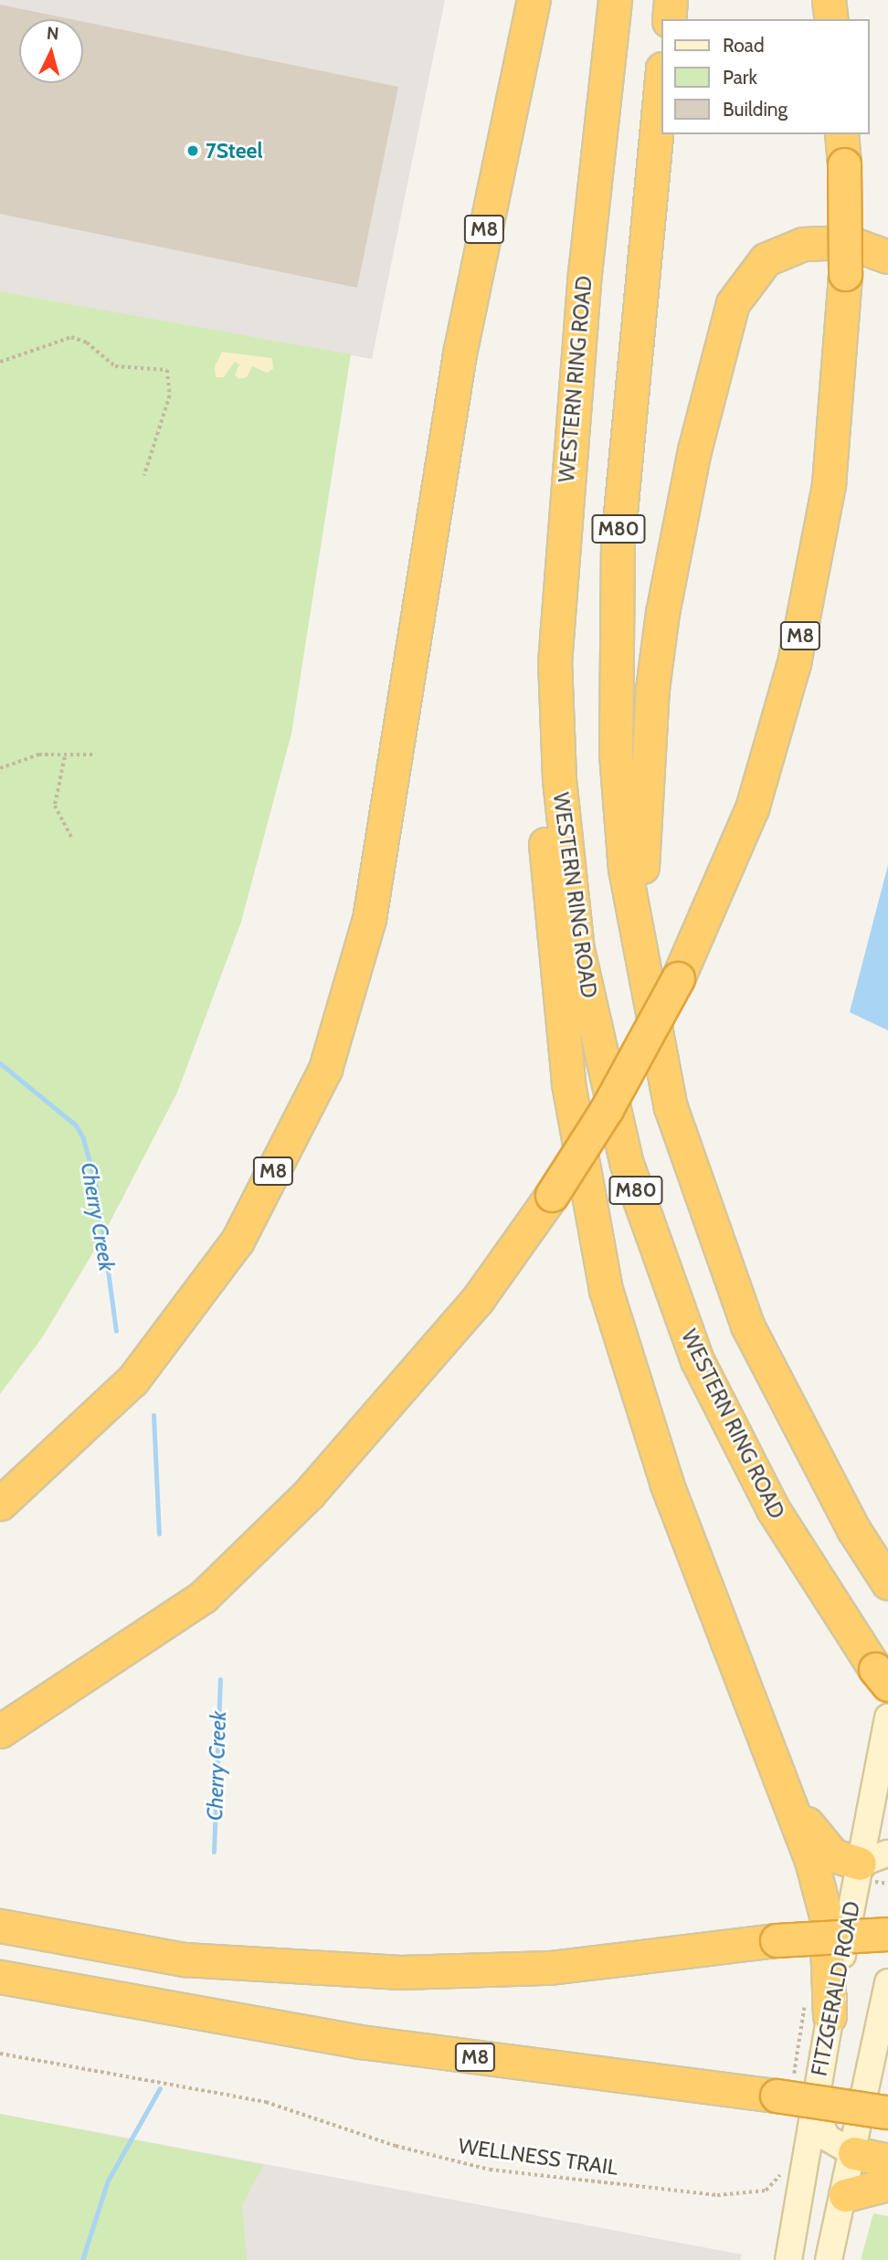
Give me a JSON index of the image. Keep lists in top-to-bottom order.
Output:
{
  "streets": {
    "highway": ["M8", "WESTERN RING ROAD", "M80"],
    "main road": ["FITZGERALD ROAD"],
    "path": ["WELLNESS TRAIL"]
  },
  "water": ["Cherry Creek"],
  "places": ["7Steel"],
  "legend": ["Road", "Park", "Building"],
  "north": "top"
}
